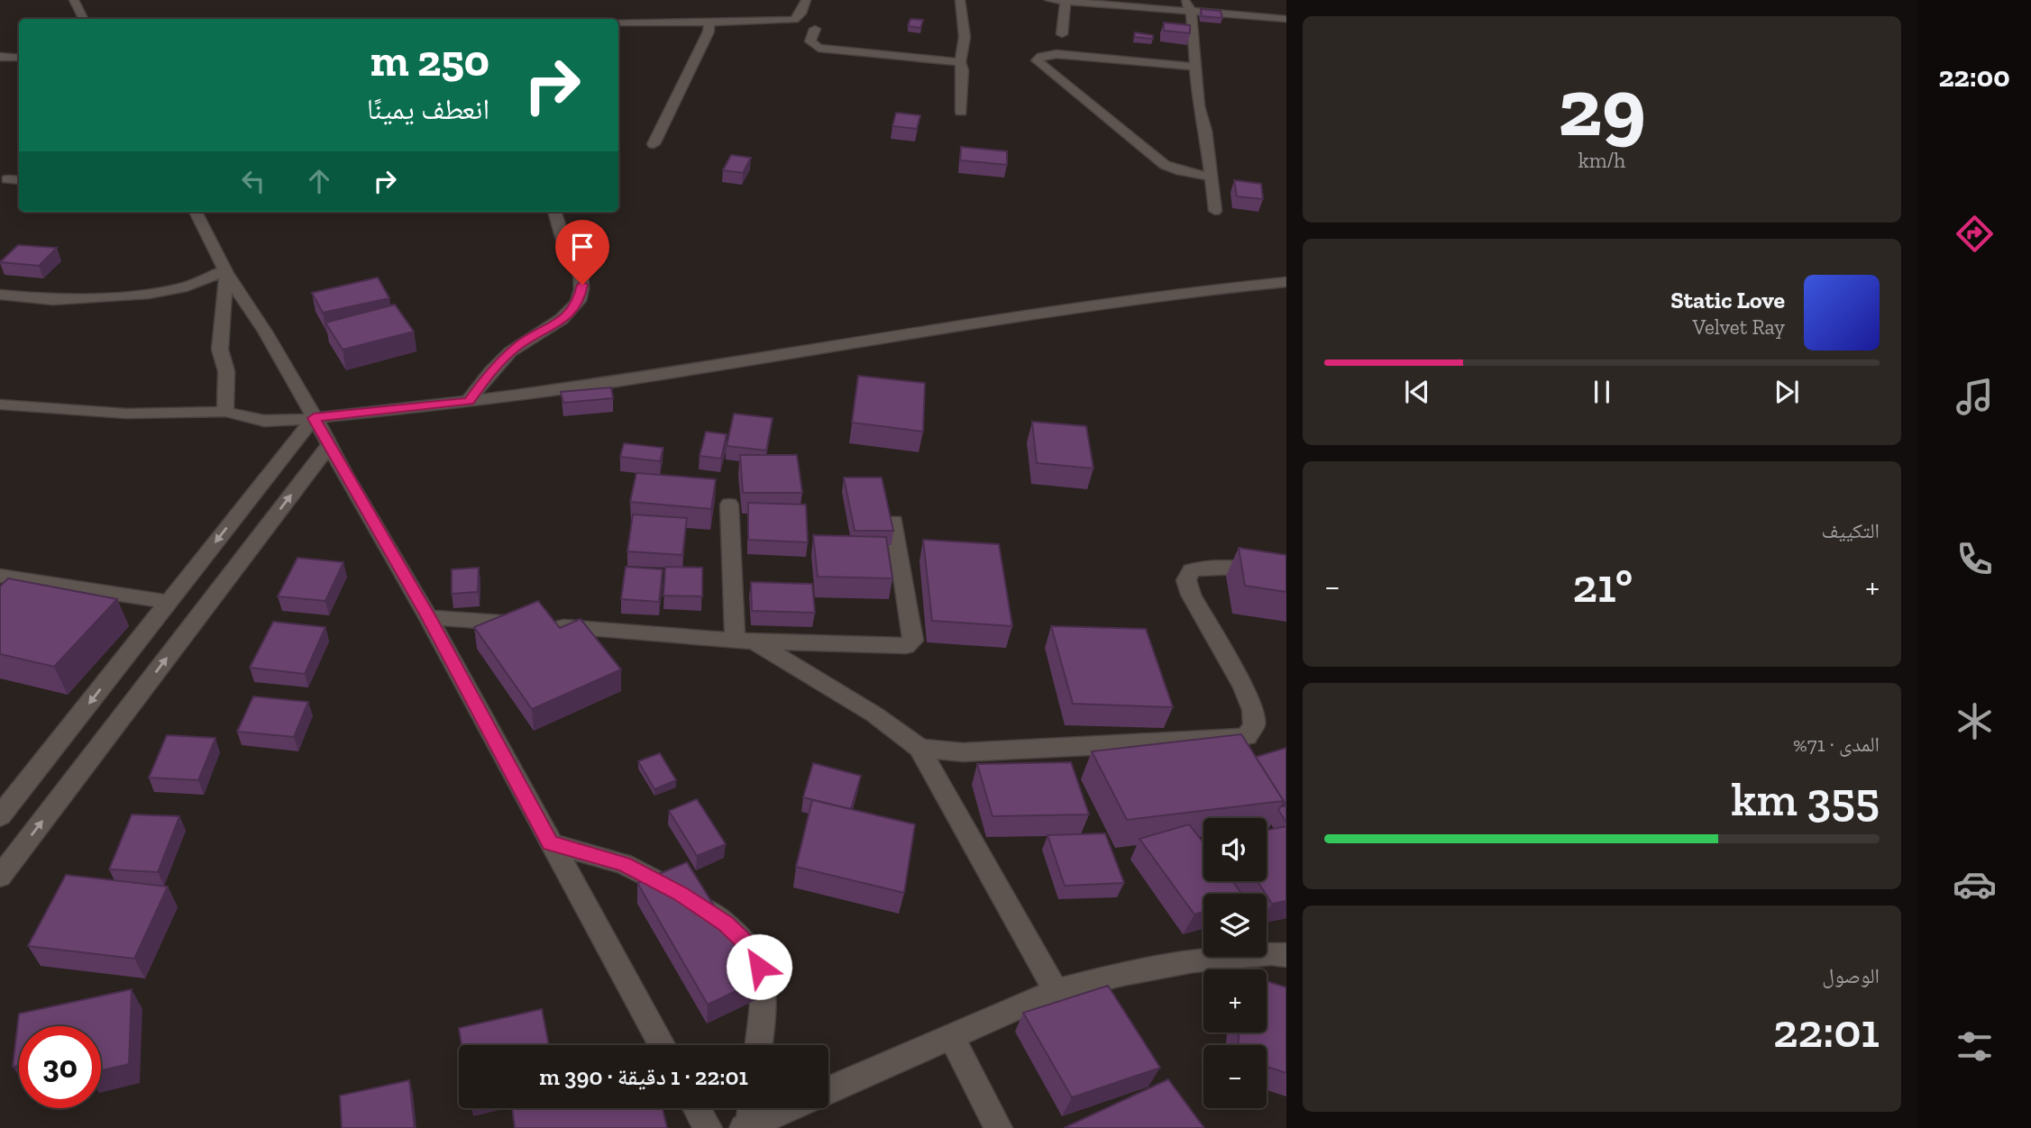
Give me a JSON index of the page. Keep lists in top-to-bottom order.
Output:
{
  "page": {
    "tabs": "22:00",
    "tile": [
      ["29", "km/h"],
      "التكييف",
      ["المدى · 71%", "355 km"],
      ["الوصول", "22:01"]
    ],
    "turn": ["250 m", "انعطف يمينًا"],
    "song": ["Static Love", "Velvet Ray"],
    "heat": ["−", "21°", "+"],
    "map_buttons": ["+", "−"],
    "limit": "30",
    "trip": "22:01 · 1 دقيقة · 390 m"
  }
}
